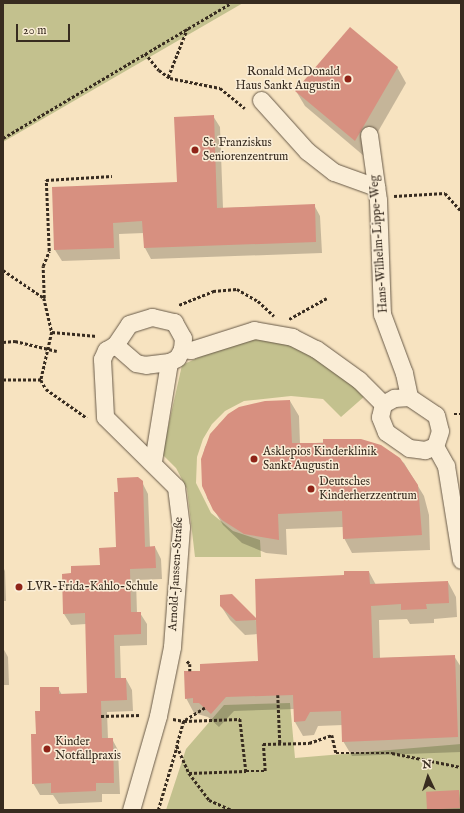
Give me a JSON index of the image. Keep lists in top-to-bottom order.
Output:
{
  "streets": {
    "lane": ["Hans-Wilhelm-Lippe-Weg", "Arnold-Janssen-Straße"]
  },
  "places": [
    "Ronald McDonald Haus Sankt Augustin",
    "St. Franziskus Seniorenzentrum",
    "Asklepios Kinderklinik Sankt Augustin",
    "Deutsches Kinderherzzentrum",
    "LVR-Frida-Kahlo-Schule",
    "Kinder Notfallpraxis"
  ],
  "scale_bar": "20 m",
  "north": "top"
}
